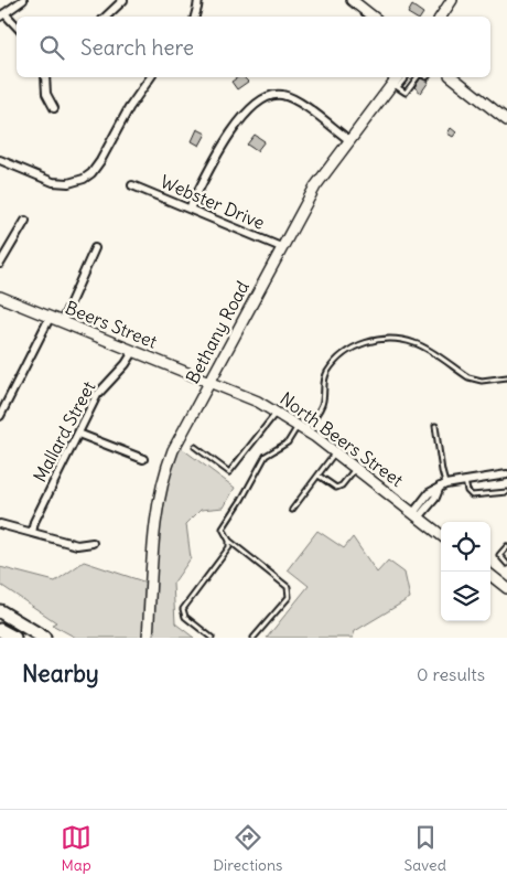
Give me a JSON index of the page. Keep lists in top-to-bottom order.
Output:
{
  "streets": {
    "street": [
      "Webster Drive",
      "Beers Street",
      "Bethany Road",
      "Mallard Street",
      "North Beers Street"
    ]
  },
  "crossings": [
    ["Webster Drive", "Bethany Road"],
    ["Beers Street", "Bethany Road"],
    ["Beers Street", "Mallard Street"],
    ["Beers Street", "North Beers Street"],
    ["Bethany Road", "North Beers Street"]
  ],
  "page": {
    "search": "Search here",
    "heading": ["Nearby", "0 results"],
    "nav": ["Map", "Directions", "Saved"]
  }
}
